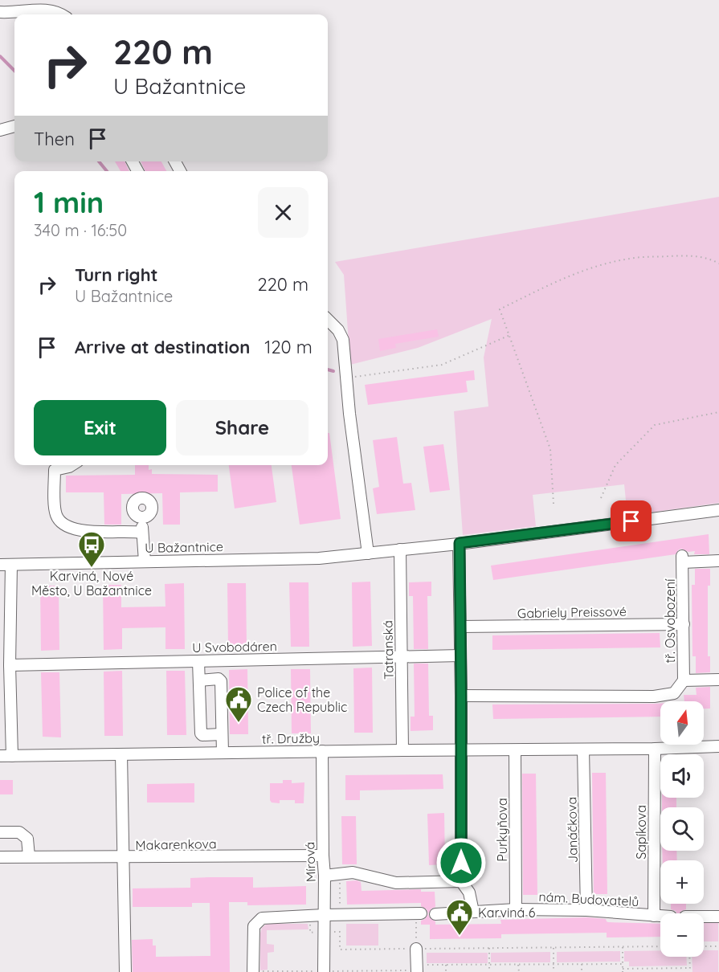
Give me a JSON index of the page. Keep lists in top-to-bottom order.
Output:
{
  "streets": {
    "street": [
      "U Bažantnice",
      "Gabriely Preissové",
      "tř. Osvobození",
      "U Svobodáren",
      "Tatranská",
      "tř. Družby",
      "Purkyňova",
      "Janáčkova",
      "Sapíkova",
      "Makarenkova",
      "Mírová",
      "nám. Budovatelů"
    ]
  },
  "crossings": [
    ["U Bažantnice", "Tatranská"],
    ["Gabriely Preissové", "tř. Osvobození"],
    ["U Svobodáren", "Tatranská"],
    ["Tatranská", "tř. Družby"],
    ["tř. Družby", "Purkyňova"],
    ["tř. Družby", "Janáčkova"],
    ["tř. Družby", "Sapíkova"],
    ["tř. Družby", "Mírová"],
    ["Purkyňova", "nám. Budovatelů"],
    ["Janáčkova", "nám. Budovatelů"],
    ["Sapíkova", "nám. Budovatelů"],
    ["Makarenkova", "Mírová"]
  ],
  "places": {
    "bus stop": ["Karviná, Nové Město, U Bažantnice"],
    "public building": ["Police of the Czech Republic", "Karviná 6"]
  },
  "north": "top",
  "page": {
    "turn": ["220 m", "U Bažantnice"],
    "then": "Then",
    "heading": ["1 min", "340 m · 16:50"],
    "list": [
      {
        "name": "Turn right",
        "note": "U Bažantnice",
        "value": "220 m"
      },
      {
        "name": "Arrive at destination",
        "value": "120 m"
      }
    ],
    "buttons": ["Exit", "Share"],
    "map_buttons": ["+", "−"]
  }
}
